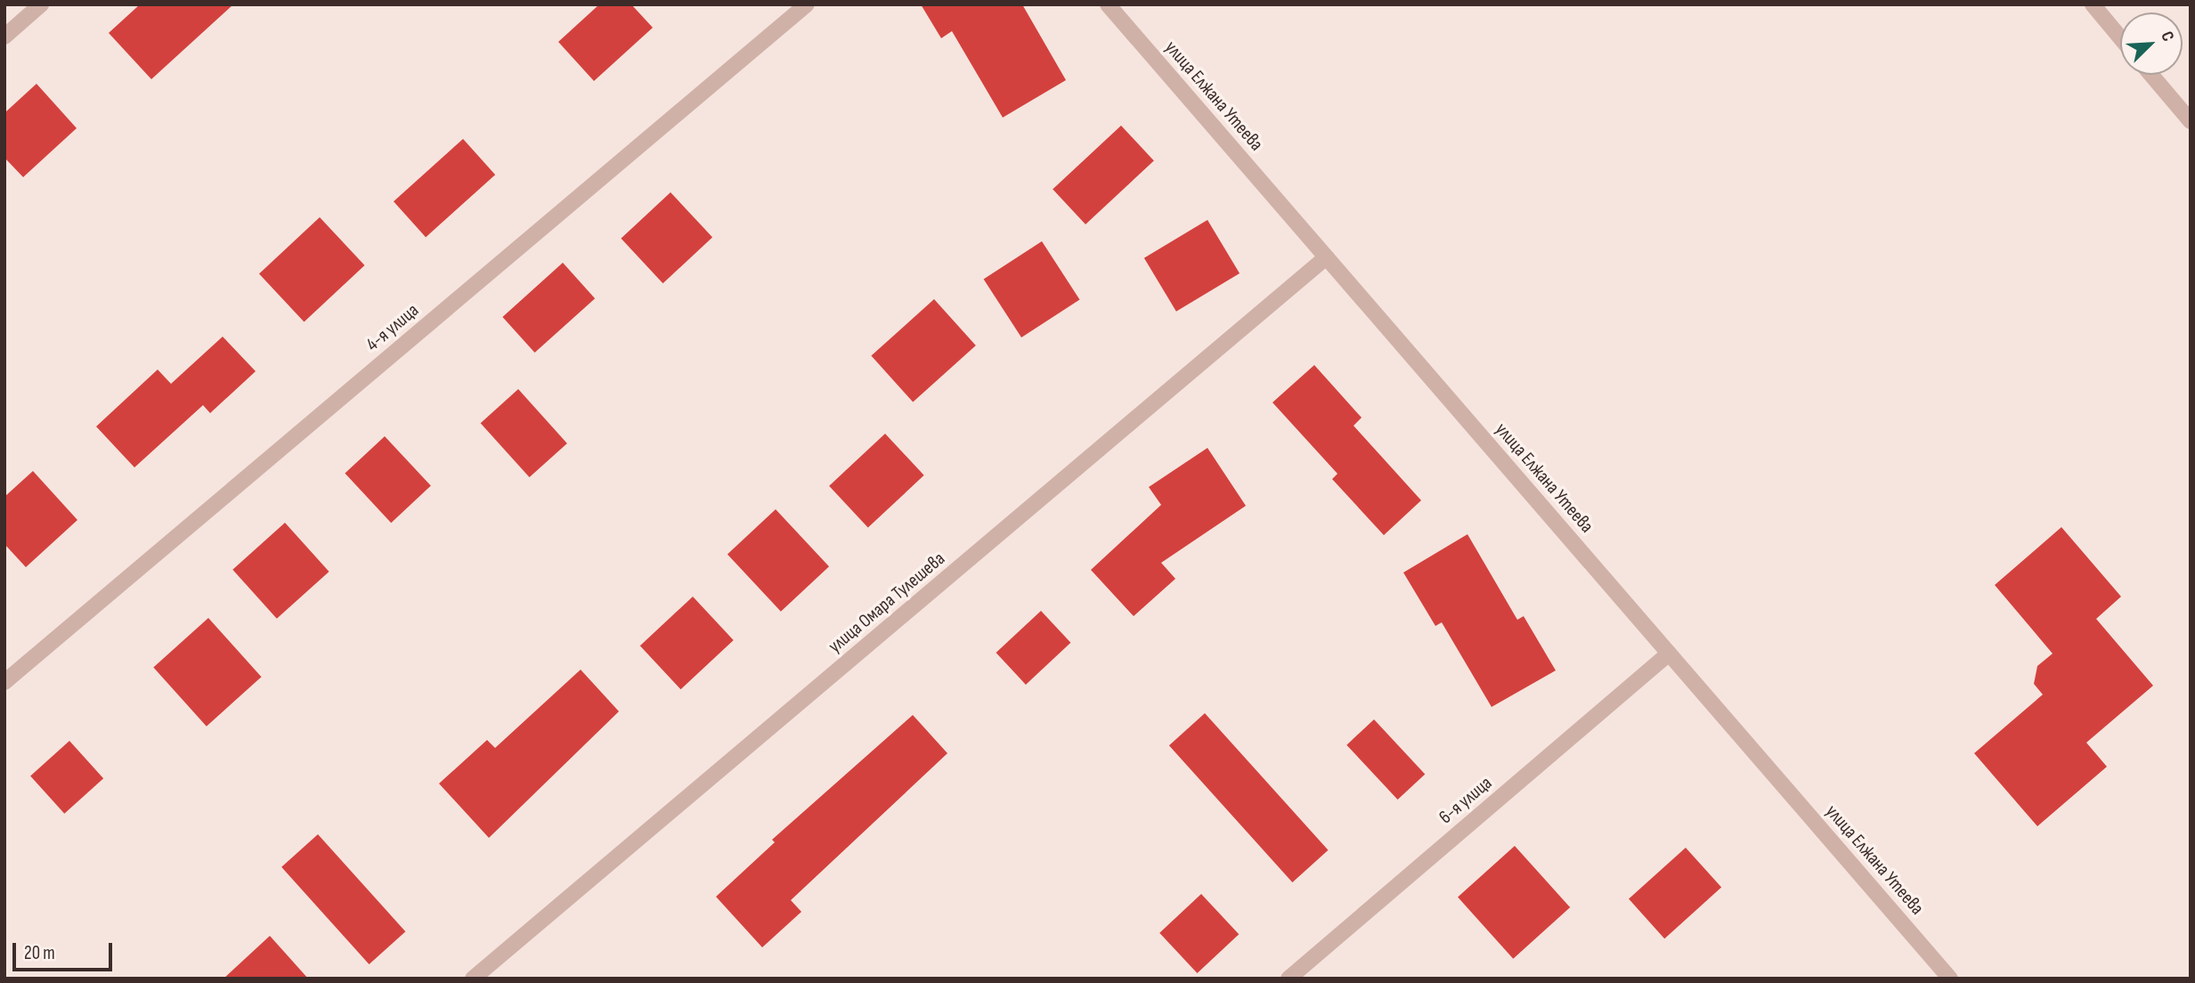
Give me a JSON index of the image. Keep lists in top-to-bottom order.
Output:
{
  "streets": {
    "street": [
      "улица Елжана Утеева",
      "4-я улица",
      "улица Омара Тулешева",
      "6-я улица"
    ]
  },
  "crossings": [
    ["улица Елжана Утеева", "улица Омара Тулешева"],
    ["улица Елжана Утеева", "6-я улица"]
  ],
  "scale_bar": "20 m",
  "north": "top right"
}
